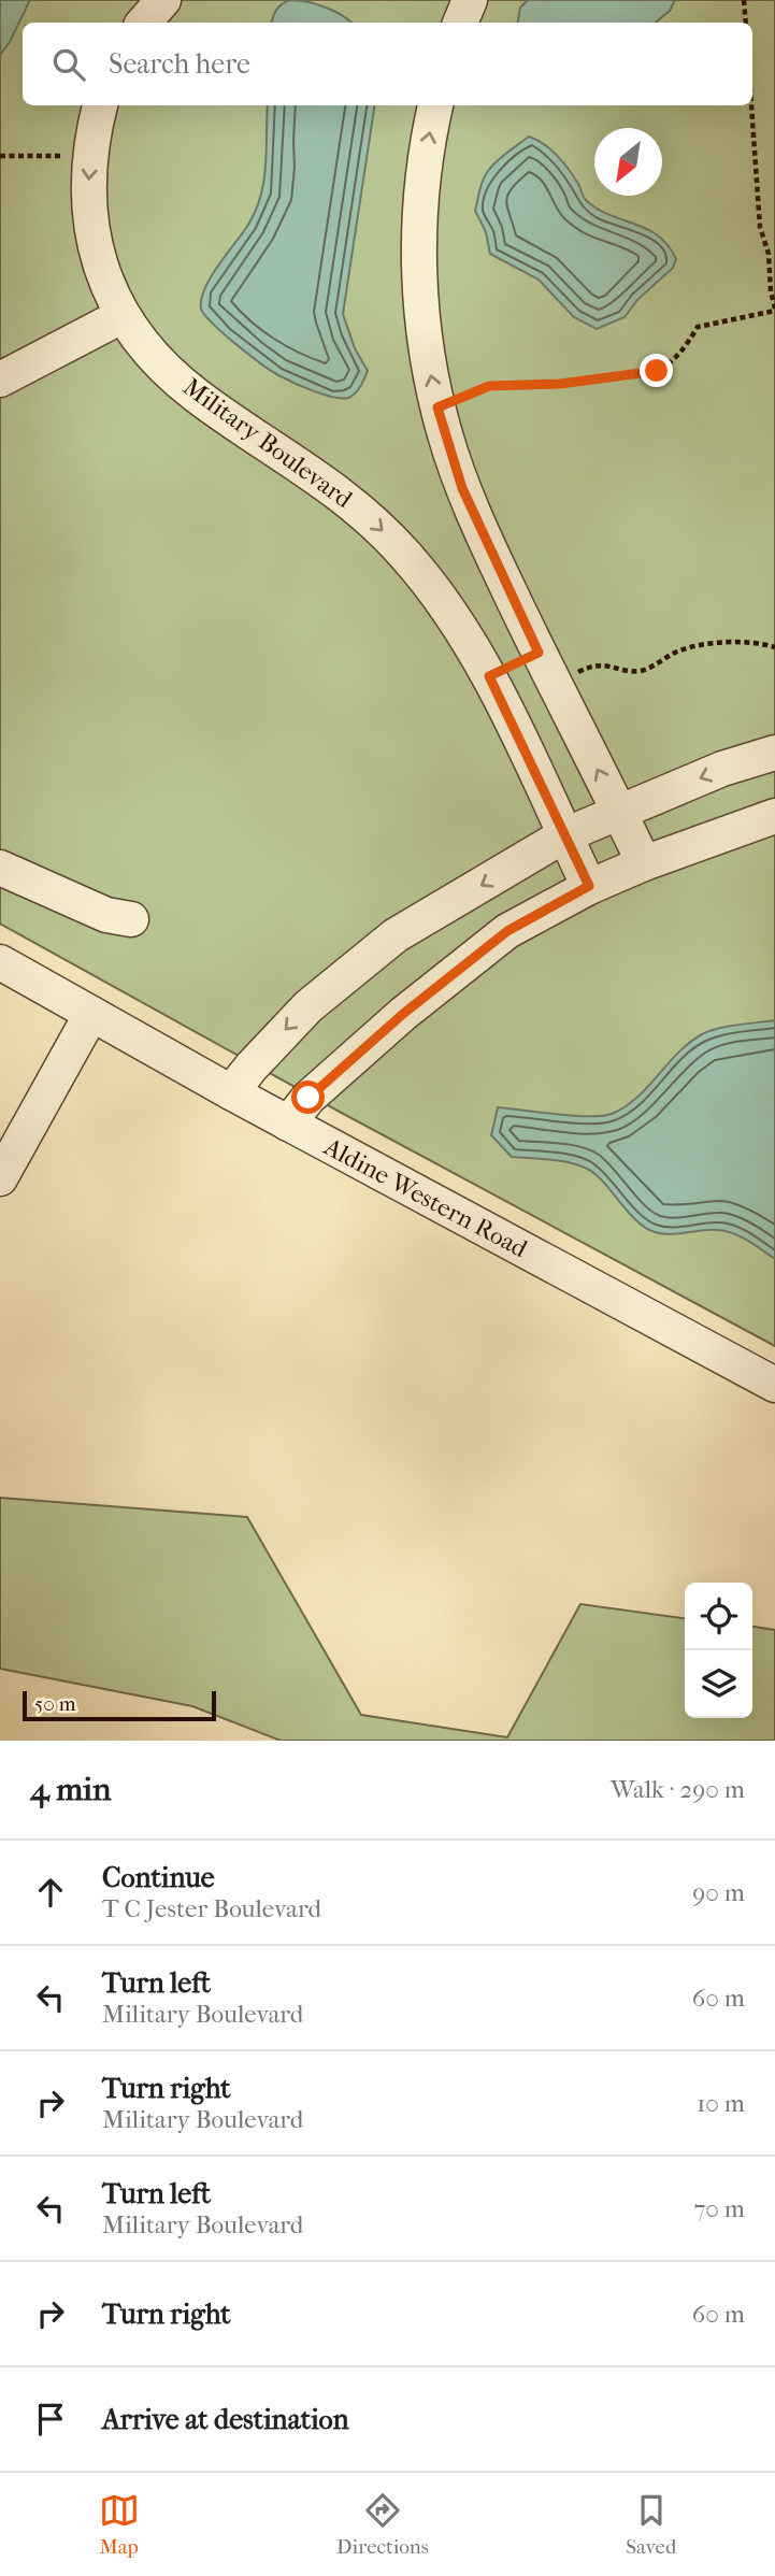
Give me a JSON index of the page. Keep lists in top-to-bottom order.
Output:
{
  "streets": {
    "street": ["Military Boulevard", "Aldine Western Road"]
  },
  "scale_bar": "50 m",
  "north": "bottom left",
  "page": {
    "search": "Search here",
    "scale": "50 m",
    "heading": ["4 min", "Walk · 290 m"],
    "list": [
      ["Continue", "T C Jester Boulevard", "90 m"],
      ["Turn left", "Military Boulevard", "60 m"],
      ["Turn right", "Military Boulevard", "10 m"],
      ["Turn left", "Military Boulevard", "70 m"],
      ["Turn right", "60 m"],
      "Arrive at destination"
    ],
    "nav": ["Map", "Directions", "Saved"]
  }
}
